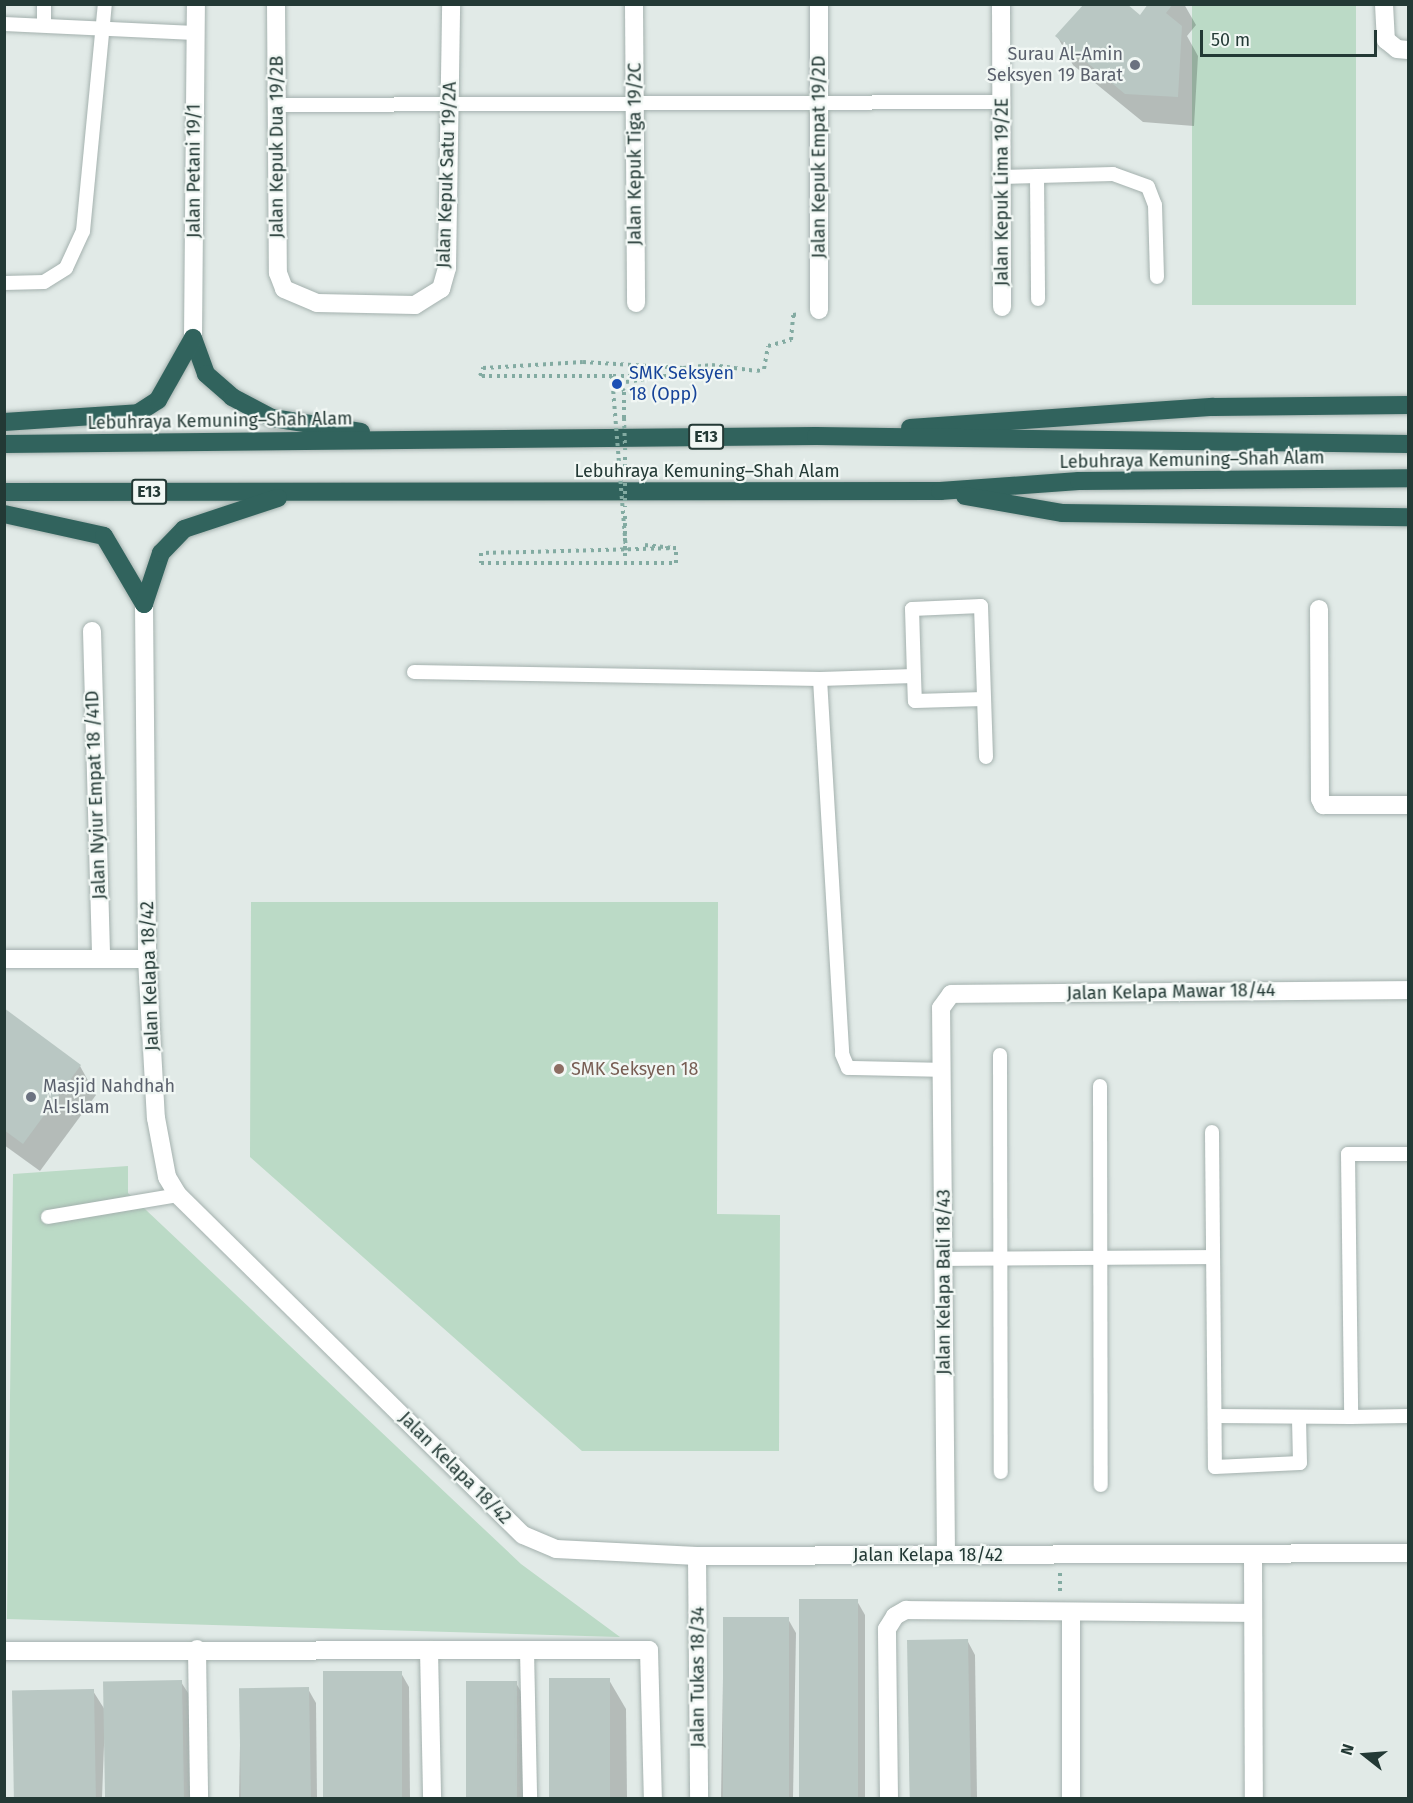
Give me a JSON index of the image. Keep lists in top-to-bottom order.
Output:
{
  "streets": {
    "highway": ["Lebuhraya Kemuning–Shah Alam", "E13"],
    "street": [
      "Jalan Kepuk Dua 19/2B",
      "Jalan Kepuk Tiga 19/2C",
      "Jalan Kepuk Empat 19/2D",
      "Jalan Petani 19/1",
      "Jalan Kepuk Satu 19/2A",
      "Jalan Kepuk Lima 19/2E",
      "Jalan Nyiur Empat 18 /41D",
      "Jalan Kelapa 18/42",
      "Jalan Kelapa Mawar 18/44",
      "Jalan Kelapa Bali 18/43",
      "Jalan Tukas 18/34"
    ]
  },
  "crossings": [
    ["Jalan Kepuk Dua 19/2B", "Jalan Kepuk Satu 19/2A"],
    ["Jalan Kelapa 18/42", "Jalan Kelapa Bali 18/43"],
    ["Jalan Kelapa 18/42", "Jalan Tukas 18/34"],
    ["Jalan Kelapa Mawar 18/44", "Jalan Kelapa Bali 18/43"]
  ],
  "places": [
    "Surau Al-Amin Seksyen 19 Barat",
    "SMK Seksyen 18 (Opp)",
    "SMK Seksyen 18",
    "Masjid Nahdhah Al-Islam"
  ],
  "scale_bar": "50 m",
  "north": "left"
}
